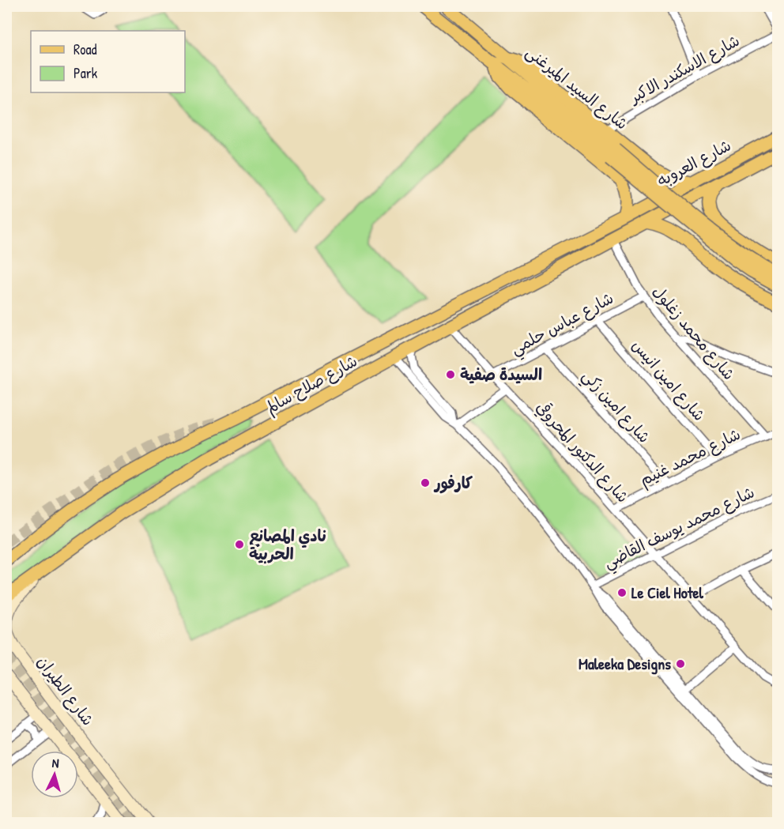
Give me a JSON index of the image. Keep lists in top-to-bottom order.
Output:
{
  "streets": {
    "main road": [
      "شارع السيد الميرغنى",
      "شارع العروبه",
      "شارع صلاح سالم",
      "شارع الطيران"
    ],
    "street": [
      "شارع الاسكندر الاكبر",
      "شارع عباس حلمي",
      "شارع محمد زغلول",
      "شارع امين انيس",
      "شارع امين زكي",
      "شارع الدكتور المحروقي",
      "شارع محمد غنيم",
      "شارع محمد يوسف القاضي"
    ]
  },
  "crossings": [
    ["شارع الاسكندر الاكبر", "شارع السيد الميرغنى"],
    ["شارع السيد الميرغنى", "شارع العروبه"],
    ["شارع السيد الميرغنى", "شارع صلاح سالم"],
    ["شارع العروبه", "شارع صلاح سالم"],
    ["شارع عباس حلمي", "شارع محمد زغلول"],
    ["شارع عباس حلمي", "شارع امين انيس"],
    ["شارع عباس حلمي", "شارع امين زكي"],
    ["شارع عباس حلمي", "شارع الدكتور المحروقي"],
    ["شارع محمد زغلول", "شارع صلاح سالم"],
    ["شارع محمد زغلول", "شارع محمد غنيم"],
    ["شارع امين انيس", "شارع محمد غنيم"],
    ["شارع صلاح سالم", "شارع الدكتور المحروقي"],
    ["شارع صلاح سالم", "شارع الطيران"],
    ["شارع امين زكي", "شارع محمد غنيم"],
    ["شارع الدكتور المحروقي", "شارع محمد غنيم"],
    ["شارع الدكتور المحروقي", "شارع محمد يوسف القاضي"]
  ],
  "places": [
    "السيدة صفية",
    "كارفور",
    "نادي المصانع الحربية",
    "Le Ciel Hotel",
    "Maleeka Designs"
  ],
  "legend": ["Road", "Park"],
  "north": "top"
}
